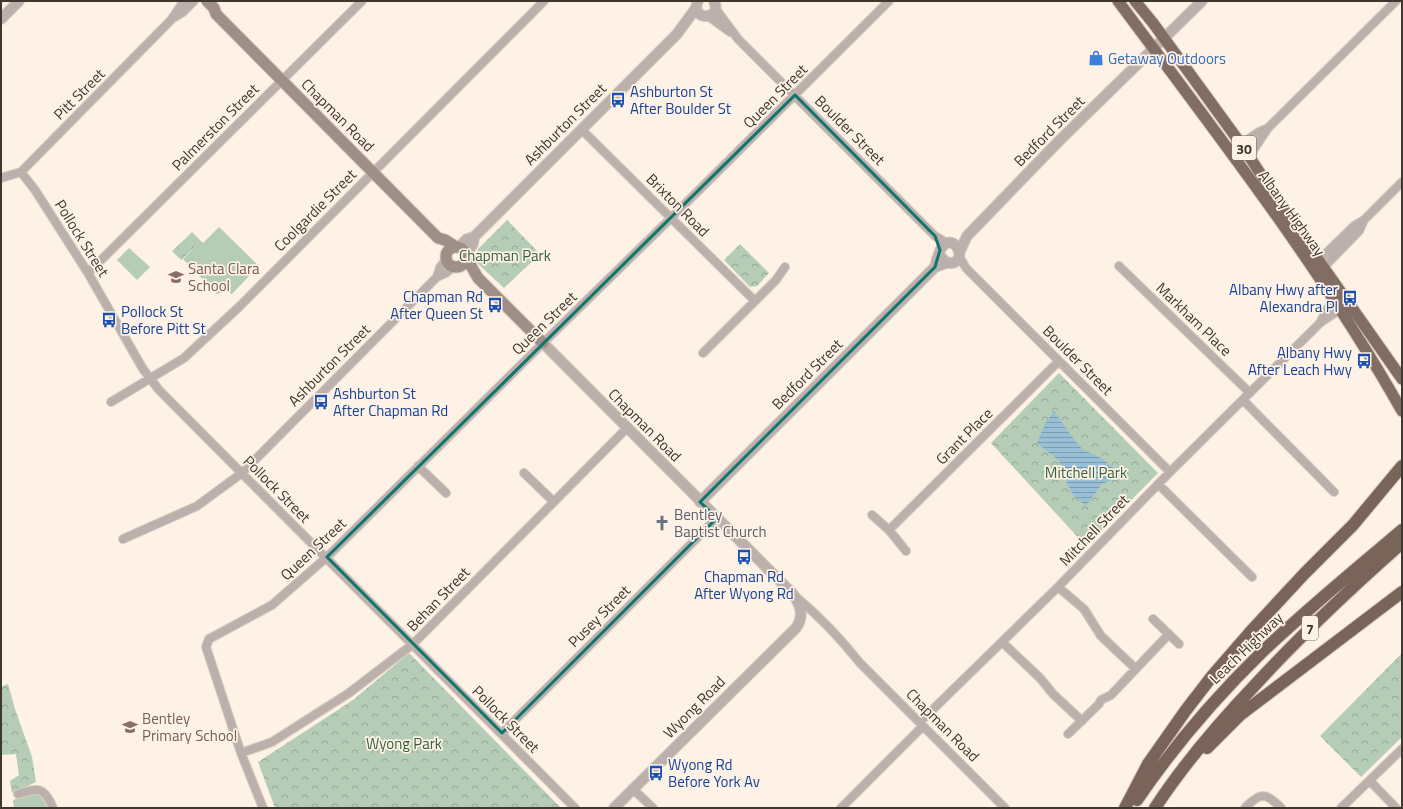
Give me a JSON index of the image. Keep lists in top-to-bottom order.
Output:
{
  "streets": {
    "highway": [
      "30",
      "Albany Highway",
      "7",
      "Leach Highway"
    ],
    "main road": ["Chapman Road"],
    "street": [
      "Pitt Street",
      "Queen Street",
      "Ashburton Street",
      "Palmerston Street",
      "Boulder Street",
      "Bedford Street",
      "Brixton Road",
      "Coolgardie Street",
      "Pollock Street",
      "Markham Place",
      "Grant Place",
      "Mitchell Street",
      "Behan Street",
      "Pusey Street",
      "Wyong Road"
    ]
  },
  "crossings": [
    ["Pitt Street", "Pollock Street"],
    ["Queen Street", "Chapman Road"],
    ["Queen Street", "Boulder Street"],
    ["Queen Street", "Brixton Road"],
    ["Queen Street", "Pollock Street"],
    ["Queen Street", "Behan Street"],
    ["Chapman Road", "Ashburton Street"],
    ["Chapman Road", "Palmerston Street"],
    ["Chapman Road", "Bedford Street"],
    ["Chapman Road", "Coolgardie Street"],
    ["Chapman Road", "Mitchell Street"],
    ["Chapman Road", "Behan Street"],
    ["Chapman Road", "Pusey Street"],
    ["Chapman Road", "Wyong Road"],
    ["Ashburton Street", "Brixton Road"],
    ["Ashburton Street", "Pollock Street"],
    ["Palmerston Street", "Pollock Street"],
    ["Boulder Street", "Bedford Street"],
    ["Boulder Street", "Grant Place"],
    ["Boulder Street", "Mitchell Street"],
    ["Bedford Street", "Albany Highway"],
    ["Coolgardie Street", "Pollock Street"],
    ["Albany Highway", "Mitchell Street"],
    ["Pollock Street", "Behan Street"],
    ["Pollock Street", "Pusey Street"],
    ["Markham Place", "Mitchell Street"]
  ],
  "parks": ["Chapman Park", "Mitchell Park", "Wyong Park"],
  "places": {
    "shop": ["Getaway Outdoors"],
    "bus stop": [
      "Ashburton St After Boulder St",
      "Albany Hwy after Alexandra Pl",
      "Chapman Rd After Queen St",
      "Pollock St Before Pitt St",
      "Albany Hwy After Leach Hwy",
      "Ashburton St After Chapman Rd",
      "Chapman Rd After Wyong Rd",
      "Wyong Rd Before York Av"
    ],
    "school or university": ["Santa Clara School", "Bentley Primary School"],
    "church": ["Bentley Baptist Church"]
  }
}
